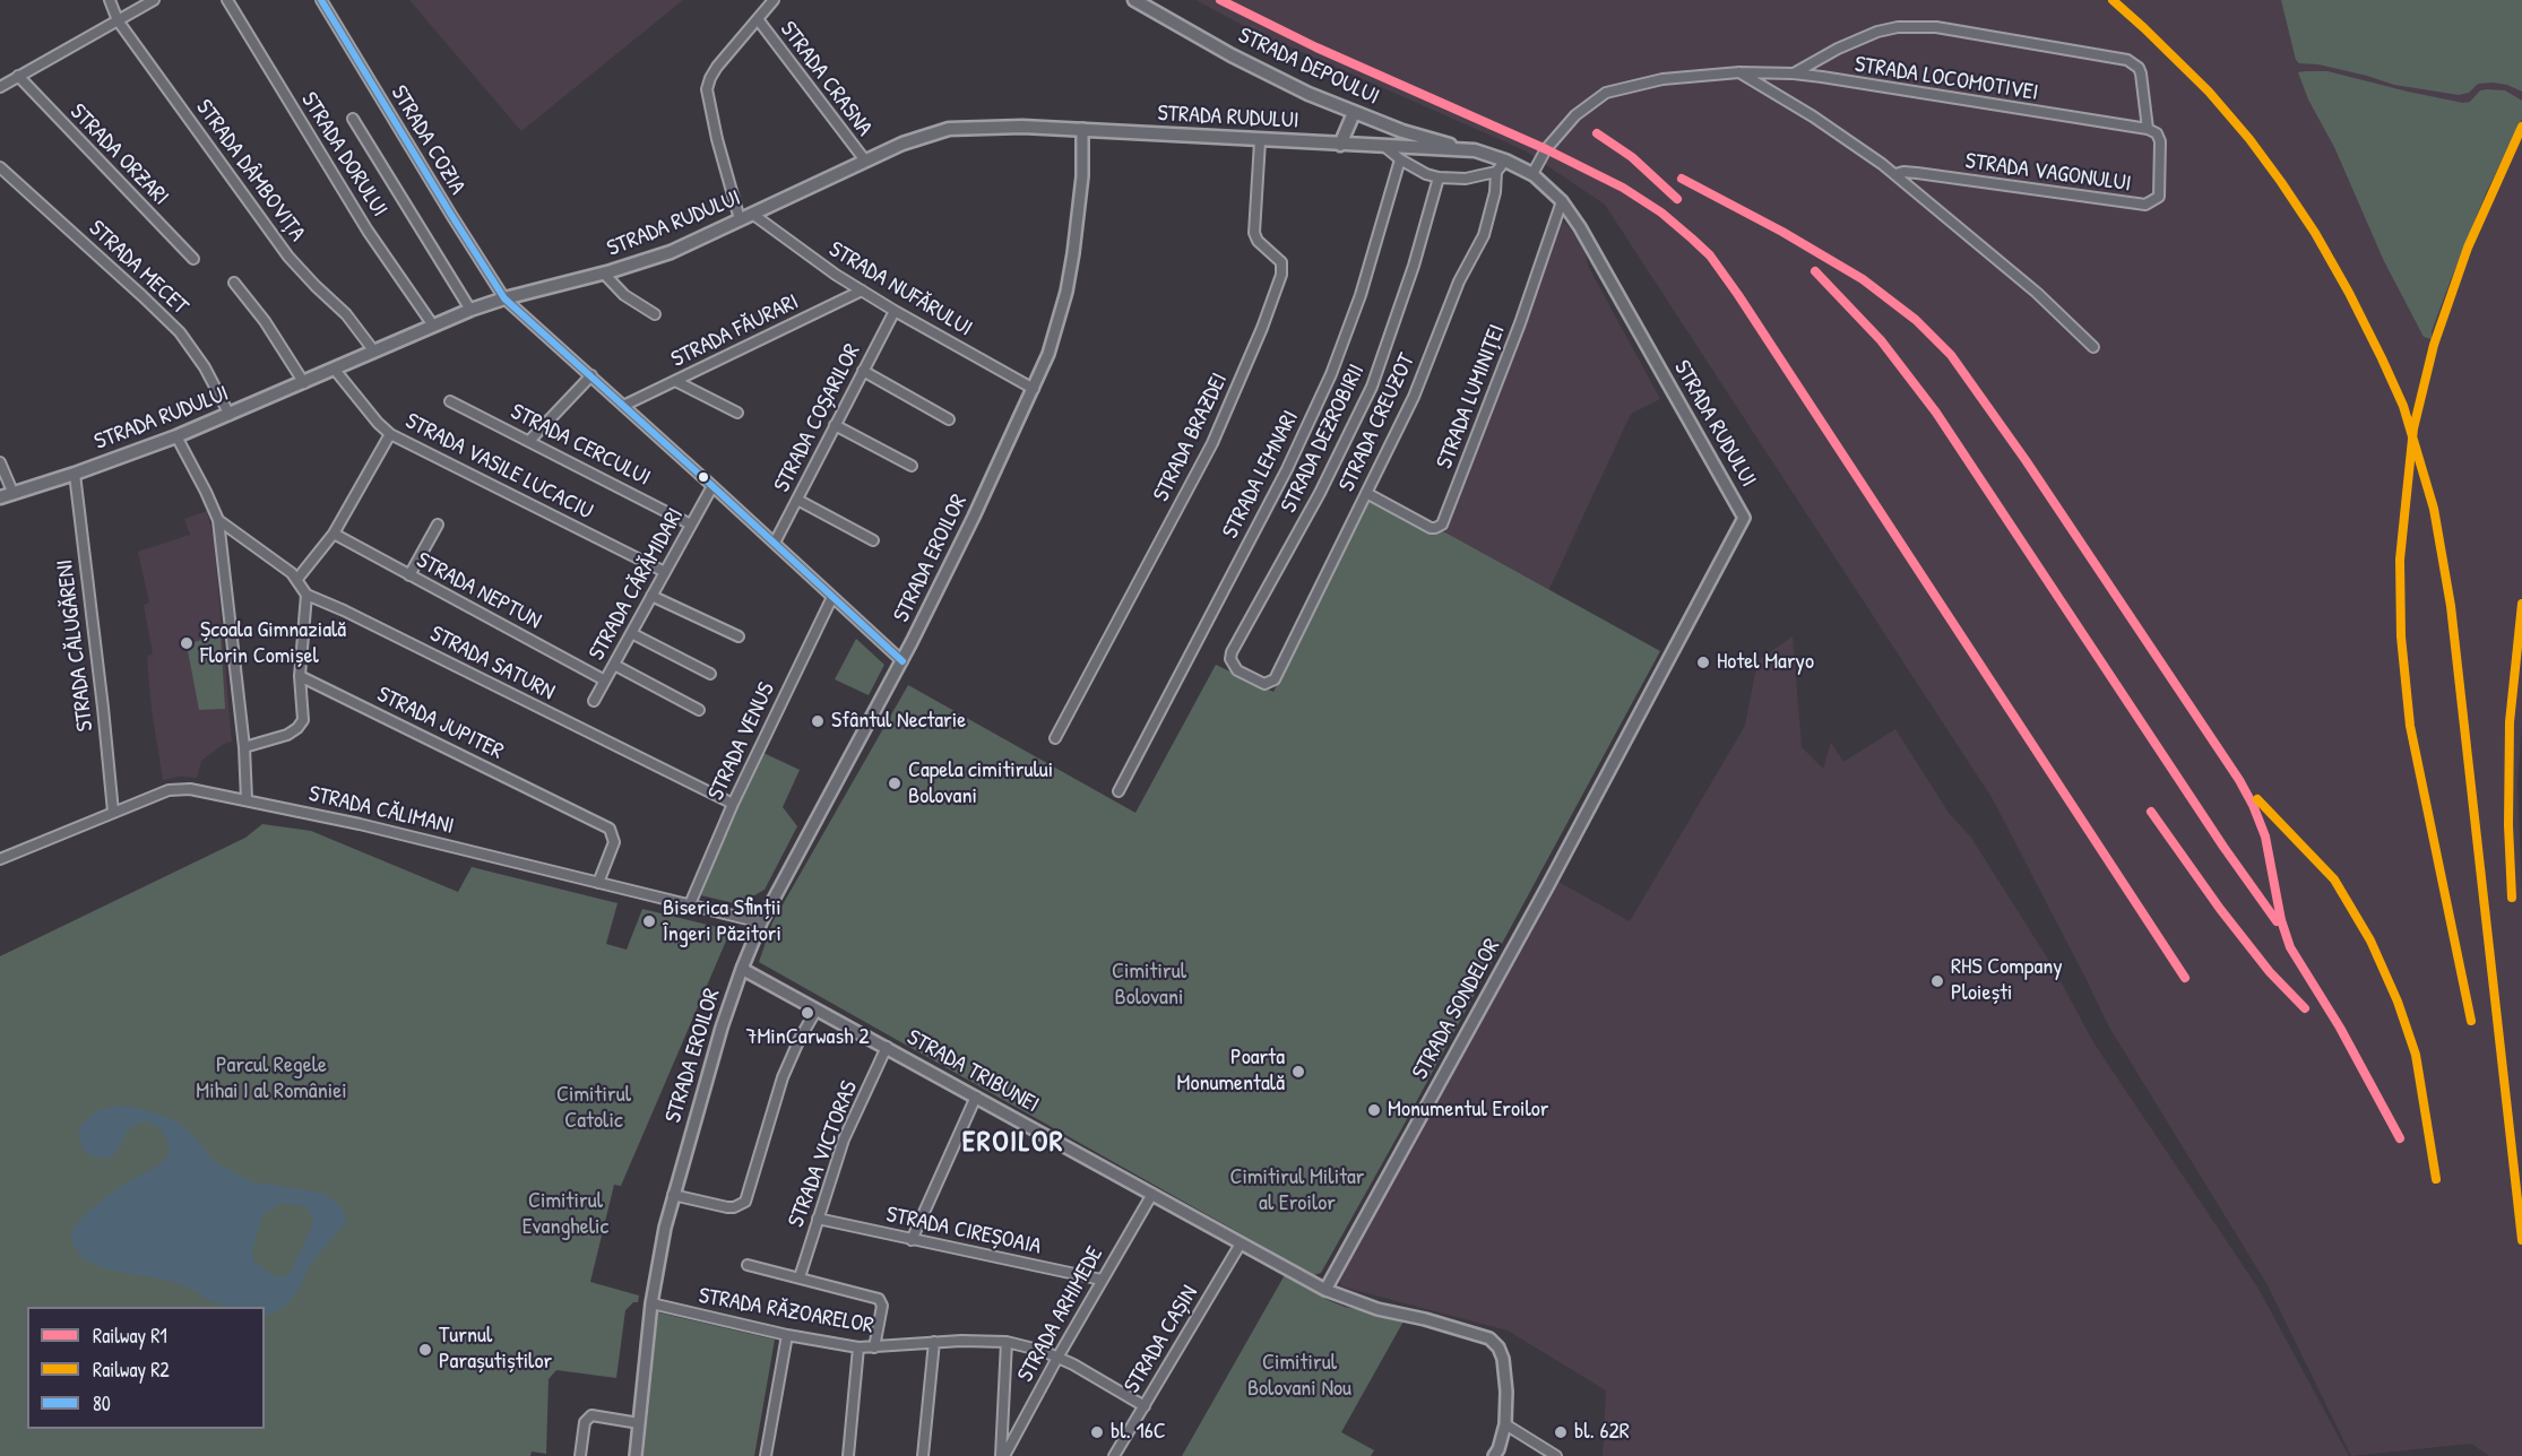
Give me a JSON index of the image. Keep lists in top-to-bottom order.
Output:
{
  "streets": {
    "main road": ["STRADA DEPOULUI", "STRADA RUDULUI"],
    "street": [
      "STRADA CRASNA",
      "STRADA LOCOMOTIVEI",
      "STRADA COZIA",
      "STRADA ORZARI",
      "STRADA DORULUI",
      "STRADA DÂMBOVIȚA",
      "STRADA VAGONULUI",
      "STRADA MECET",
      "STRADA NUFĂRULUI",
      "STRADA FĂURARI",
      "STRADA LUMINIȚEI",
      "STRADA COȘARILOR",
      "STRADA CREUZOT",
      "STRADA BRAZDEI",
      "STRADA DEZROBIRII",
      "STRADA CERCULUI",
      "STRADA VASILE LUCACIU",
      "STRADA LEMNARI",
      "STRADA EROILOR",
      "STRADA CĂRĂMIDARI",
      "STRADA NEPTUN",
      "STRADA CĂLUGĂRENI",
      "STRADA SATURN",
      "STRADA JUPITER",
      "STRADA VENUS",
      "STRADA CĂLIMANI",
      "STRADA SONDELOR",
      "STRADA TRIBUNEI",
      "STRADA VICTORAS",
      "STRADA CIREȘOAIA",
      "STRADA RĂZOARELOR",
      "STRADA ARHIMEDE",
      "STRADA CAȘIN"
    ]
  },
  "crossings": [
    ["STRADA DEPOULUI", "STRADA RUDULUI"],
    ["STRADA CRASNA", "STRADA RUDULUI"],
    ["STRADA LOCOMOTIVEI", "STRADA RUDULUI"],
    ["STRADA LOCOMOTIVEI", "STRADA VAGONULUI"],
    ["STRADA RUDULUI", "STRADA COZIA"],
    ["STRADA RUDULUI", "STRADA DORULUI"],
    ["STRADA RUDULUI", "STRADA DÂMBOVIȚA"],
    ["STRADA RUDULUI", "STRADA MECET"],
    ["STRADA RUDULUI", "STRADA NUFĂRULUI"],
    ["STRADA RUDULUI", "STRADA LUMINIȚEI"],
    ["STRADA RUDULUI", "STRADA BRAZDEI"],
    ["STRADA RUDULUI", "STRADA VASILE LUCACIU"],
    ["STRADA RUDULUI", "STRADA EROILOR"],
    ["STRADA RUDULUI", "STRADA CĂLUGĂRENI"],
    ["STRADA RUDULUI", "STRADA SONDELOR"],
    ["STRADA COZIA", "STRADA FĂURARI"],
    ["STRADA COZIA", "STRADA COȘARILOR"],
    ["STRADA COZIA", "STRADA EROILOR"],
    ["STRADA COZIA", "STRADA CĂRĂMIDARI"],
    ["STRADA COZIA", "STRADA VENUS"],
    ["STRADA NUFĂRULUI", "STRADA FĂURARI"],
    ["STRADA NUFĂRULUI", "STRADA COȘARILOR"],
    ["STRADA NUFĂRULUI", "STRADA EROILOR"],
    ["STRADA LUMINIȚEI", "STRADA CREUZOT"],
    ["STRADA CREUZOT", "STRADA DEZROBIRII"],
    ["STRADA CERCULUI", "STRADA CĂRĂMIDARI"],
    ["STRADA VASILE LUCACIU", "STRADA CĂRĂMIDARI"],
    ["STRADA EROILOR", "STRADA CĂLIMANI"],
    ["STRADA EROILOR", "STRADA TRIBUNEI"],
    ["STRADA EROILOR", "STRADA RĂZOARELOR"],
    ["STRADA CĂRĂMIDARI", "STRADA NEPTUN"],
    ["STRADA CĂLUGĂRENI", "STRADA CĂLIMANI"],
    ["STRADA SATURN", "STRADA VENUS"],
    ["STRADA JUPITER", "STRADA CĂLIMANI"],
    ["STRADA VENUS", "STRADA CĂLIMANI"],
    ["STRADA SONDELOR", "STRADA TRIBUNEI"],
    ["STRADA TRIBUNEI", "STRADA VICTORAS"],
    ["STRADA TRIBUNEI", "STRADA ARHIMEDE"],
    ["STRADA TRIBUNEI", "STRADA CAȘIN"],
    ["STRADA VICTORAS", "STRADA CIREȘOAIA"],
    ["STRADA CIREȘOAIA", "STRADA ARHIMEDE"],
    ["STRADA RĂZOARELOR", "STRADA ARHIMEDE"],
    ["STRADA RĂZOARELOR", "STRADA CAȘIN"]
  ],
  "districts": ["EROILOR"],
  "parks": [
    "Cimitirul Bolovani",
    "Parcul Regele Mihai I al României",
    "Cimitirul Catolic",
    "Cimitirul Militar al Eroilor",
    "Cimitirul Evanghelic",
    "Cimitirul Bolovani Nou"
  ],
  "places": [
    "Școala Gimnazială Florin Comișel",
    "Hotel Maryo",
    "Sfântul Nectarie",
    "Capela cimitirului Bolovani",
    "Biserica Sfinții Îngeri Păzitori",
    "RHS Company Ploiești",
    "7MinCarwash 2",
    "Poarta Monumentală",
    "Monumentul Eroilor",
    "Turnul Parașutiștilor",
    "bl. 16C",
    "bl. 62R"
  ],
  "lines": ["rail line R1", "rail line R2", "transit line 80"],
  "legend": ["Railway R1", "Railway R2", "80"]
}
